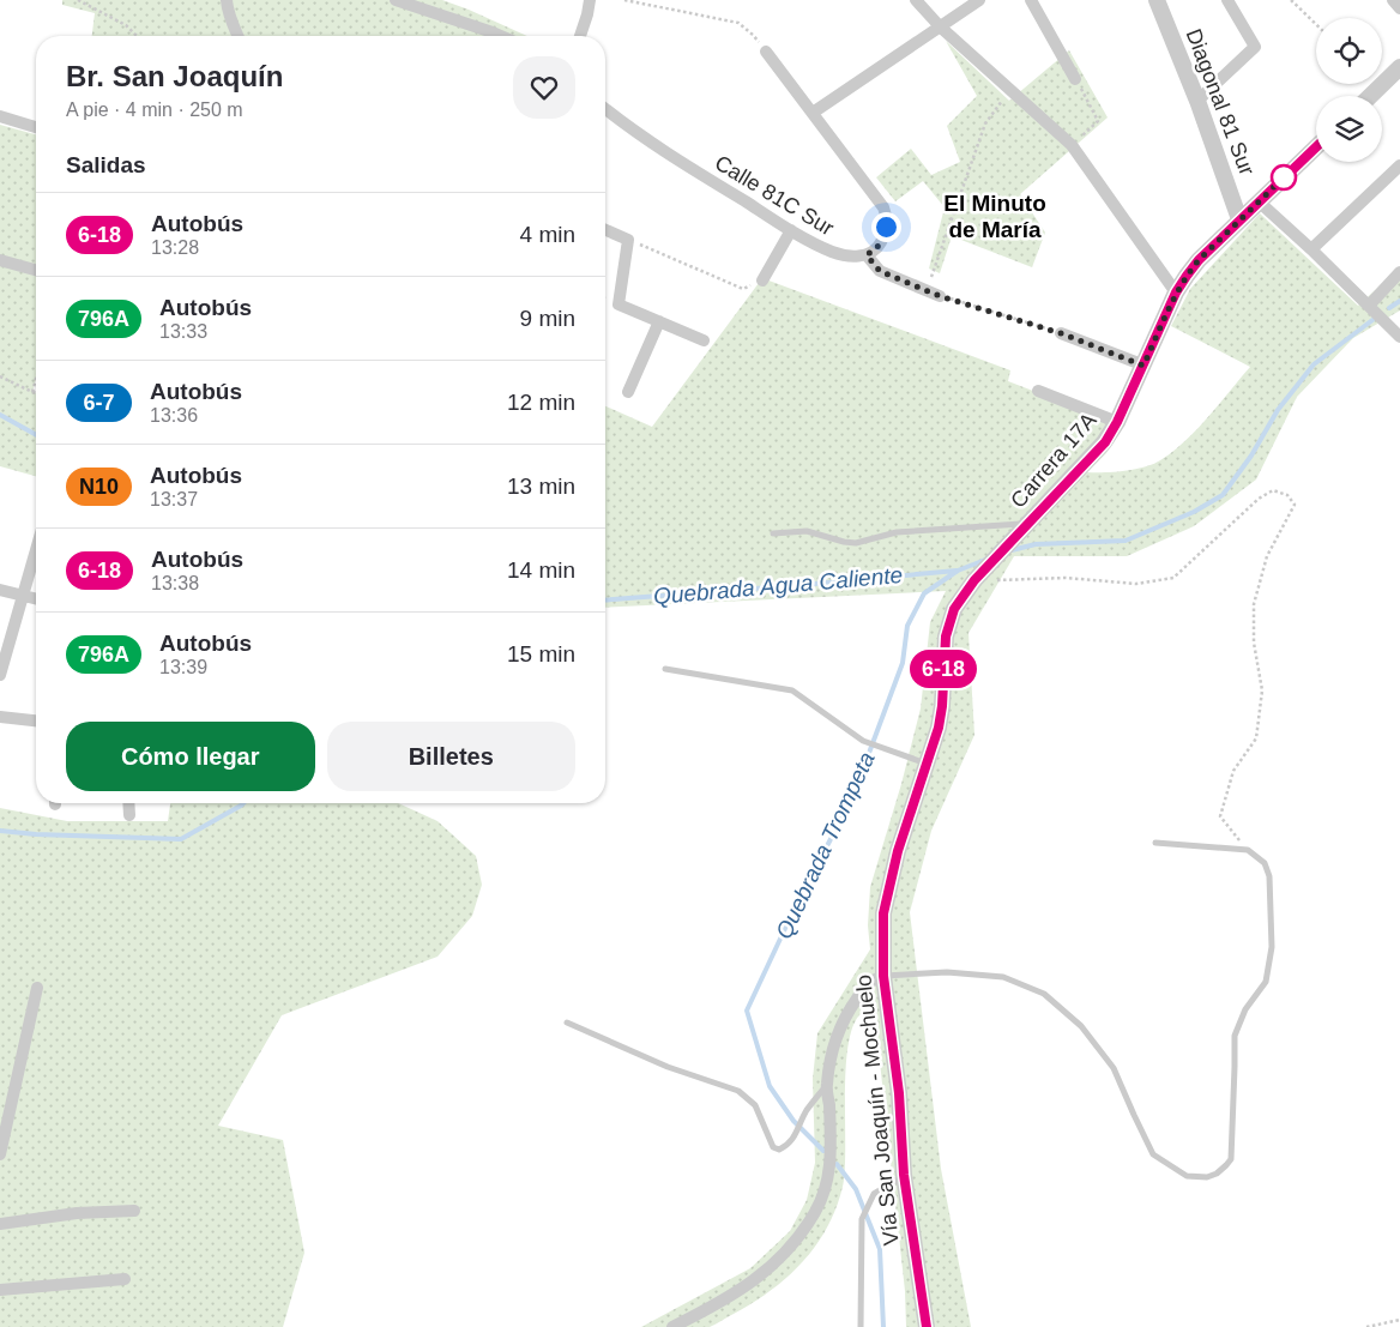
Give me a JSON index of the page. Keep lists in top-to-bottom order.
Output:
{
  "streets": {
    "street": [
      "Diagonal 81 Sur",
      "Calle 81C Sur",
      "Carrera 17A",
      "Vía San Joaquín - Mochuelo"
    ]
  },
  "crossings": [
    ["Diagonal 81 Sur", "Carrera 17A"],
    ["Carrera 17A", "Vía San Joaquín - Mochuelo"]
  ],
  "districts": ["El Minuto de María"],
  "water": ["Quebrada Agua Caliente", "Quebrada Trompeta"],
  "lines": ["bus line 6-18"],
  "page": {
    "on_map": "6-18",
    "heading": [
      ["Br. San Joaquín", "A pie · 4 min · 250 m"],
      "Salidas"
    ],
    "list": [
      {
        "mark": "6-18",
        "name": "Autobús",
        "note": "13:28",
        "value": "4 min"
      },
      {
        "mark": "796A",
        "name": "Autobús",
        "note": "13:33",
        "value": "9 min"
      },
      {
        "mark": "6-7",
        "name": "Autobús",
        "note": "13:36",
        "value": "12 min"
      },
      {
        "mark": "N10",
        "name": "Autobús",
        "note": "13:37",
        "value": "13 min"
      },
      {
        "mark": "6-18",
        "name": "Autobús",
        "note": "13:38",
        "value": "14 min"
      },
      {
        "mark": "796A",
        "name": "Autobús",
        "note": "13:39",
        "value": "15 min"
      }
    ],
    "buttons": ["Cómo llegar", "Billetes"]
  }
}
